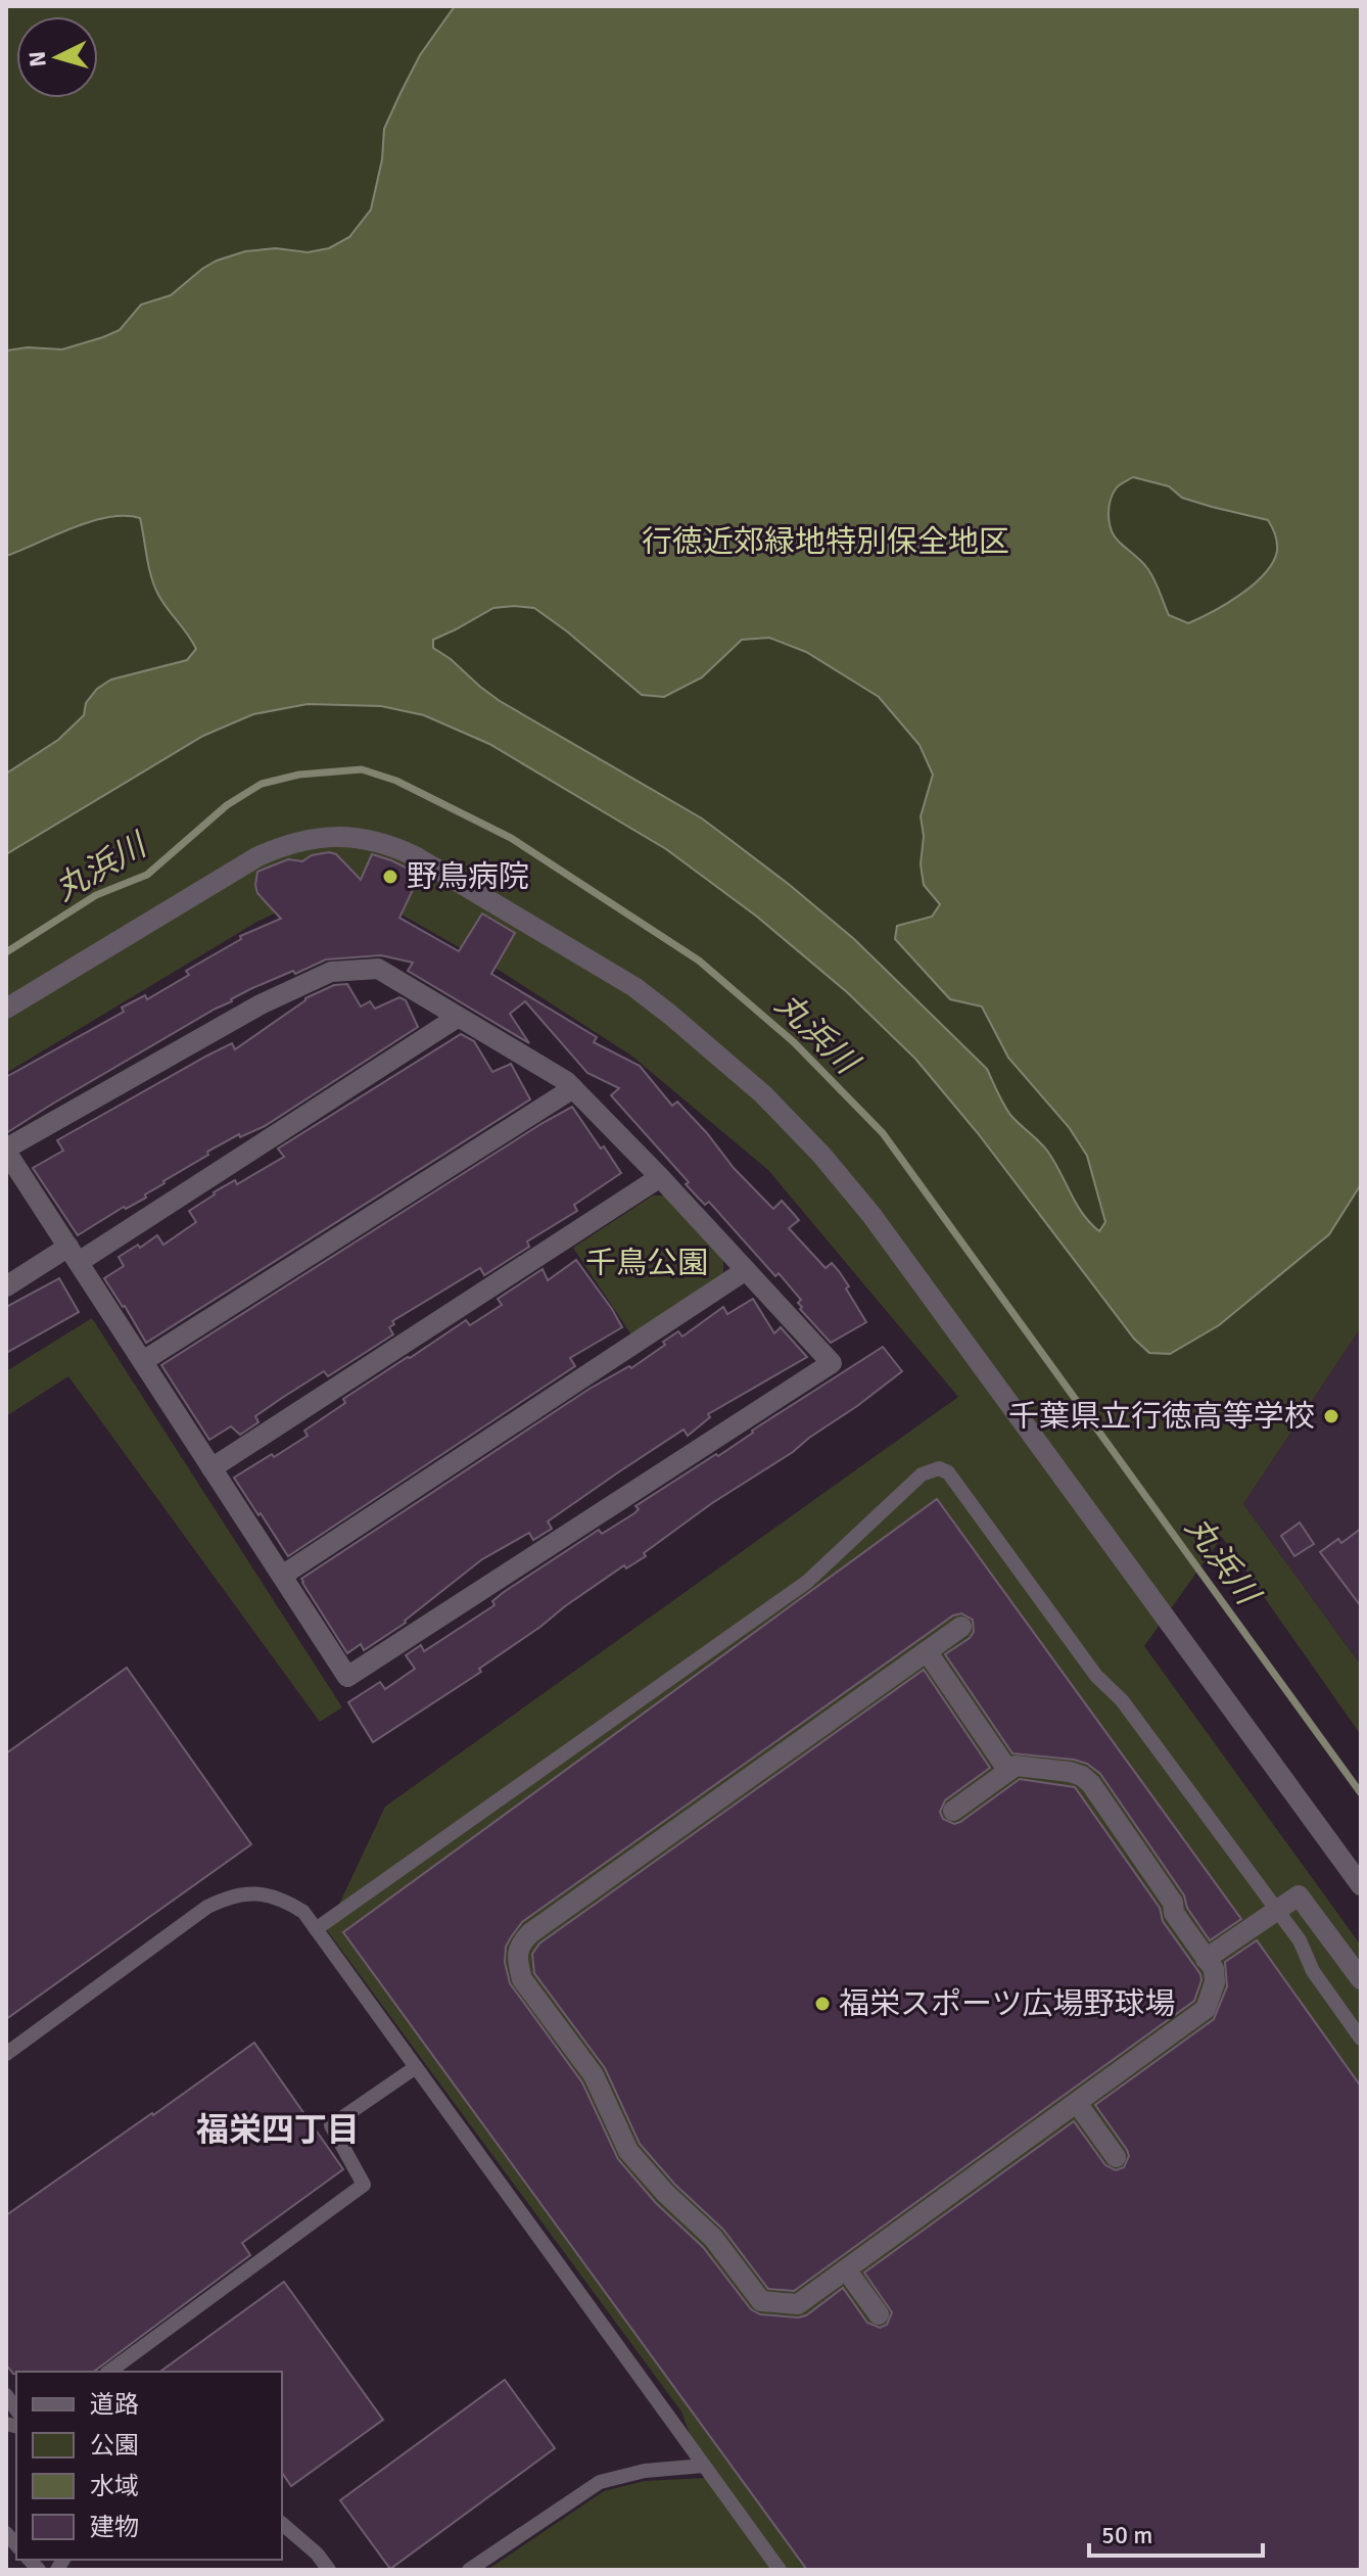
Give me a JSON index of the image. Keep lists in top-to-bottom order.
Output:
{
  "districts": ["福栄四丁目"],
  "water": ["丸浜川"],
  "parks": ["行徳近郊緑地特別保全地区", "千鳥公園"],
  "places": ["野鳥病院", "千葉県立行徳高等学校", "福栄スポーツ広場野球場"],
  "legend": [
    "道路",
    "公園",
    "水域",
    "建物"
  ],
  "scale_bar": "50 m",
  "north": "left"
}
